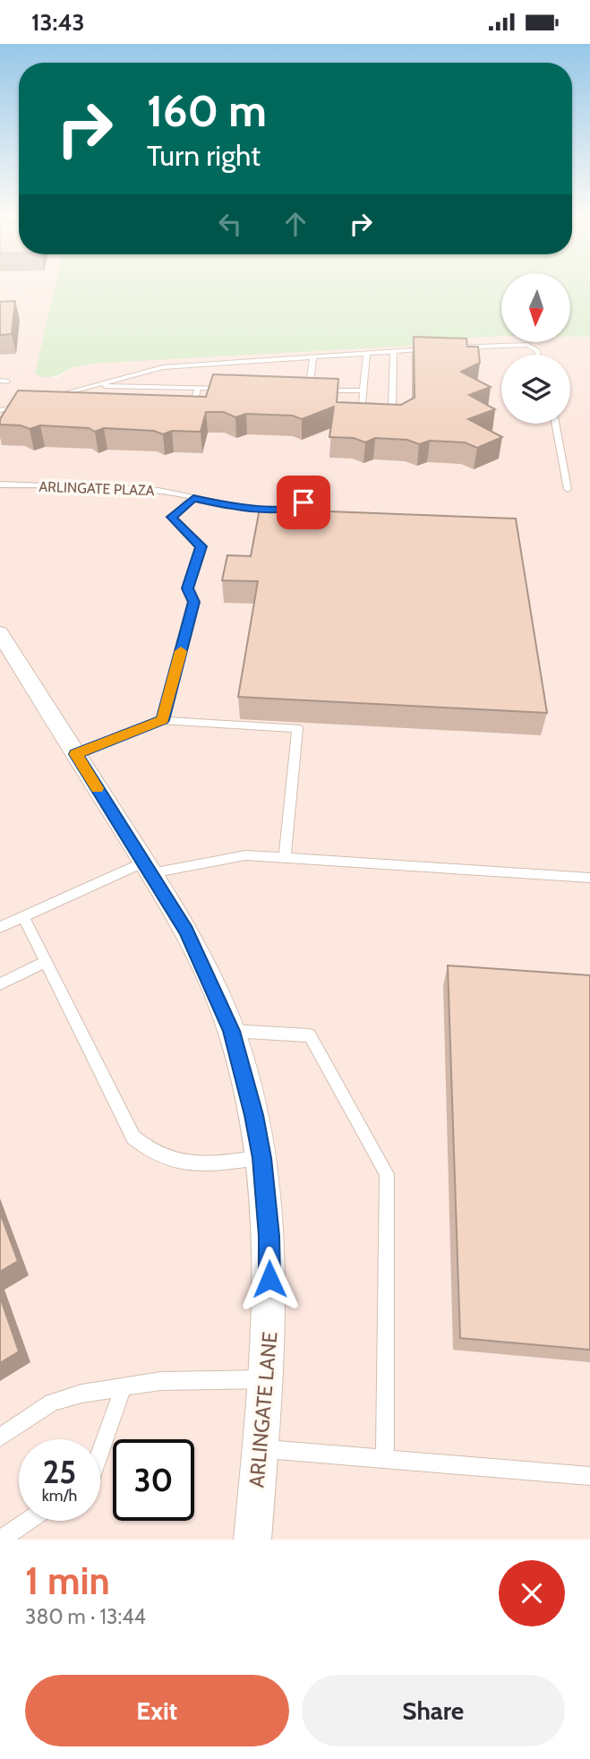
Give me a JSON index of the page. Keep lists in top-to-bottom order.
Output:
{
  "streets": {
    "street": ["ARLINGATE LANE"],
    "lane": ["ARLINGATE PLAZA"]
  },
  "north": "bottom",
  "page": {
    "status": "13:43",
    "turn": ["160 m", "Turn right"],
    "speed": "25 km/h",
    "limit": "30",
    "heading": ["1 min", "380 m · 13:44"],
    "buttons": ["Exit", "Share"]
  }
}
